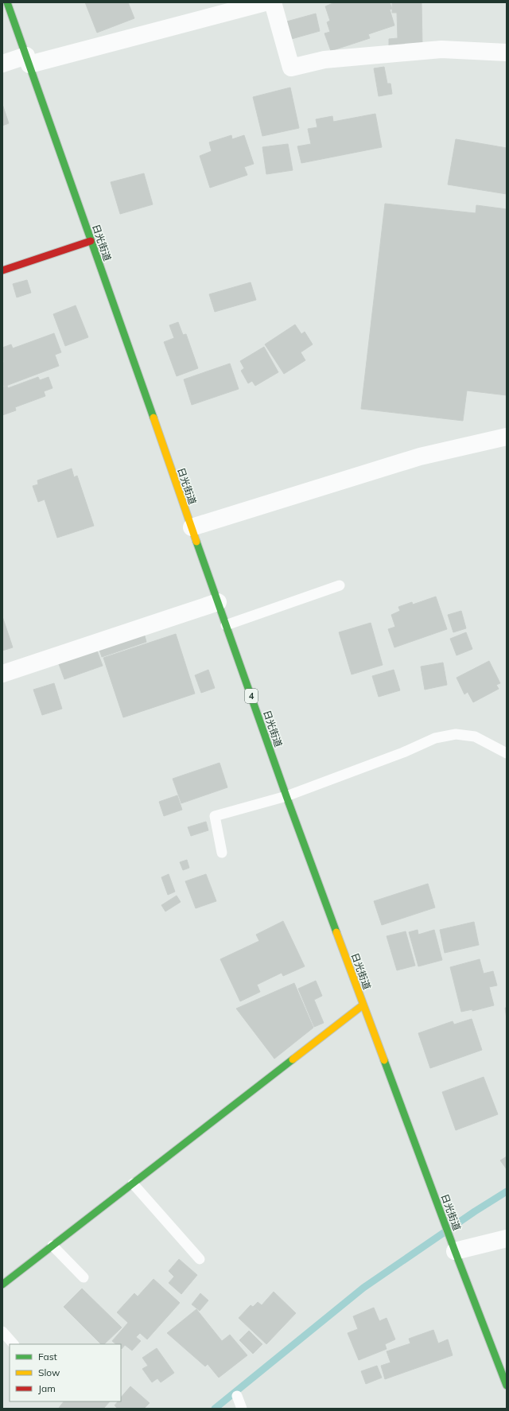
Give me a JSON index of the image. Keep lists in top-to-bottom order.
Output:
{
  "streets": {
    "main road": ["日光街道", "4"]
  },
  "legend": ["Fast", "Slow", "Jam"]
}
